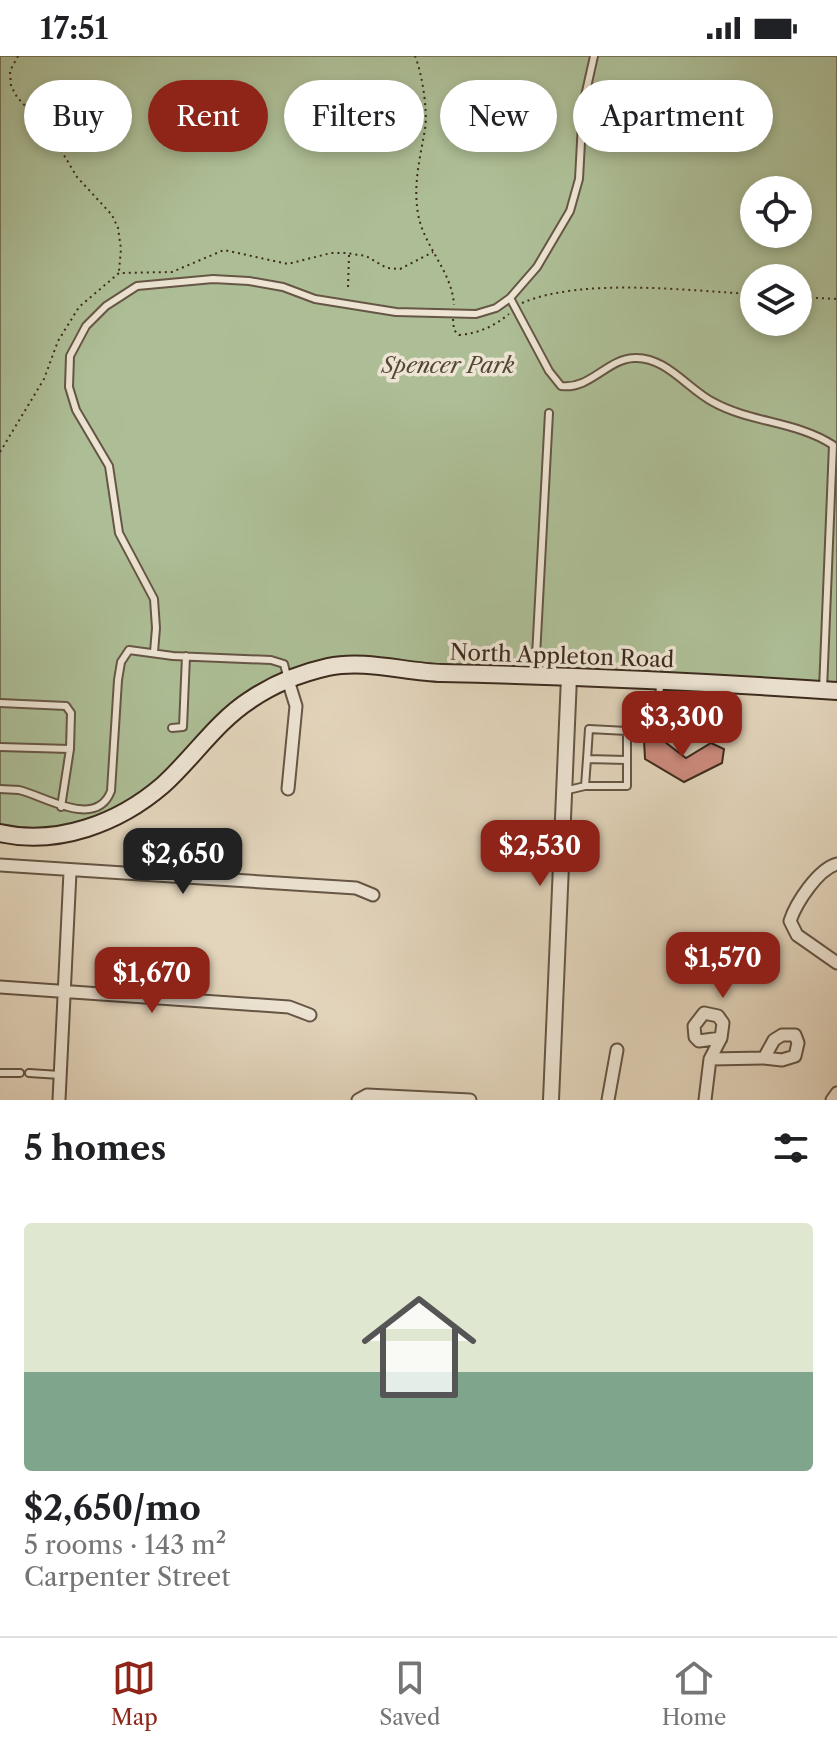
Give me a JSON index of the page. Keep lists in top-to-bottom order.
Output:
{
  "streets": {
    "main road": ["North Appleton Road"]
  },
  "parks": ["Spencer Park"],
  "page": {
    "status": "17:51",
    "chip": [
      "Buy",
      "Rent",
      "Filters",
      "New",
      "Apartment"
    ],
    "price": [
      "$3,300",
      "$2,530",
      "$2,650",
      "$1,570",
      "$1,670"
    ],
    "heading": "5 homes",
    "list": [
      {
        "name": "$2,650/mo",
        "note": "5 rooms · 143 m² · Carpenter Street"
      }
    ],
    "tabs": ["Map", "Saved", "Home"]
  }
}
